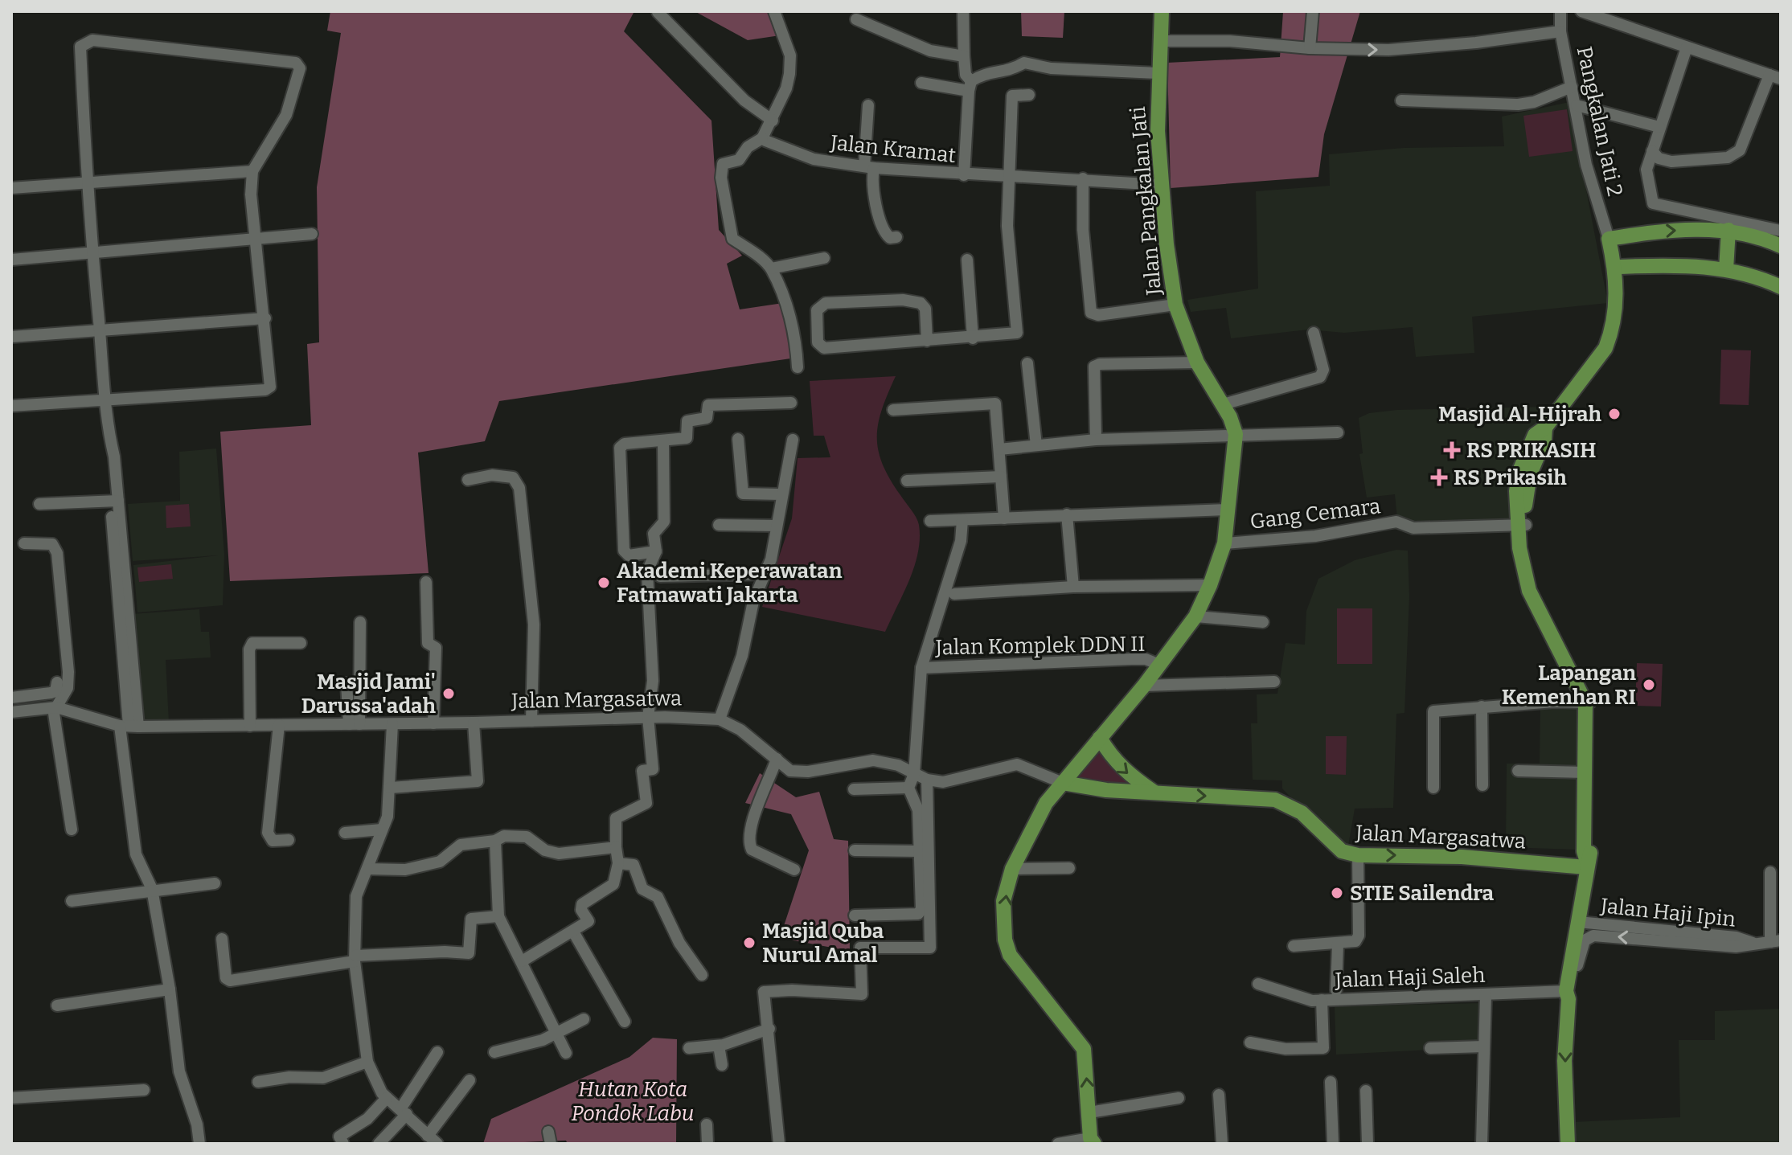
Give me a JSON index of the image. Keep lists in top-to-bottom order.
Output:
{
  "streets": {
    "main road": ["Jalan Pangkalan Jati", "Jalan Margasatwa"],
    "street": [
      "Pangkalan Jati 2",
      "Jalan Kramat",
      "Gang Cemara",
      "Jalan Komplek DDN II",
      "Jalan Haji Ipin",
      "Jalan Haji Saleh"
    ]
  },
  "crossings": [
    ["Jalan Kramat", "Jalan Pangkalan Jati"],
    ["Jalan Pangkalan Jati", "Gang Cemara"],
    ["Jalan Pangkalan Jati", "Jalan Komplek DDN II"],
    ["Jalan Pangkalan Jati", "Jalan Margasatwa"],
    ["Jalan Komplek DDN II", "Jalan Margasatwa"],
    ["Jalan Haji Ipin", "Jalan Haji Saleh"]
  ],
  "parks": ["Hutan Kota Pondok Labu"],
  "places": {
    "other": [
      "Masjid Al-Hijrah",
      "Akademi Keperawatan Fatmawati Jakarta",
      "Lapangan Kemenhan RI",
      "Masjid Jami' Darussa'adah",
      "STIE Sailendra",
      "Masjid Quba Nurul Amal"
    ],
    "health": ["RS PRIKASIH", "RS Prikasih"]
  }
}
